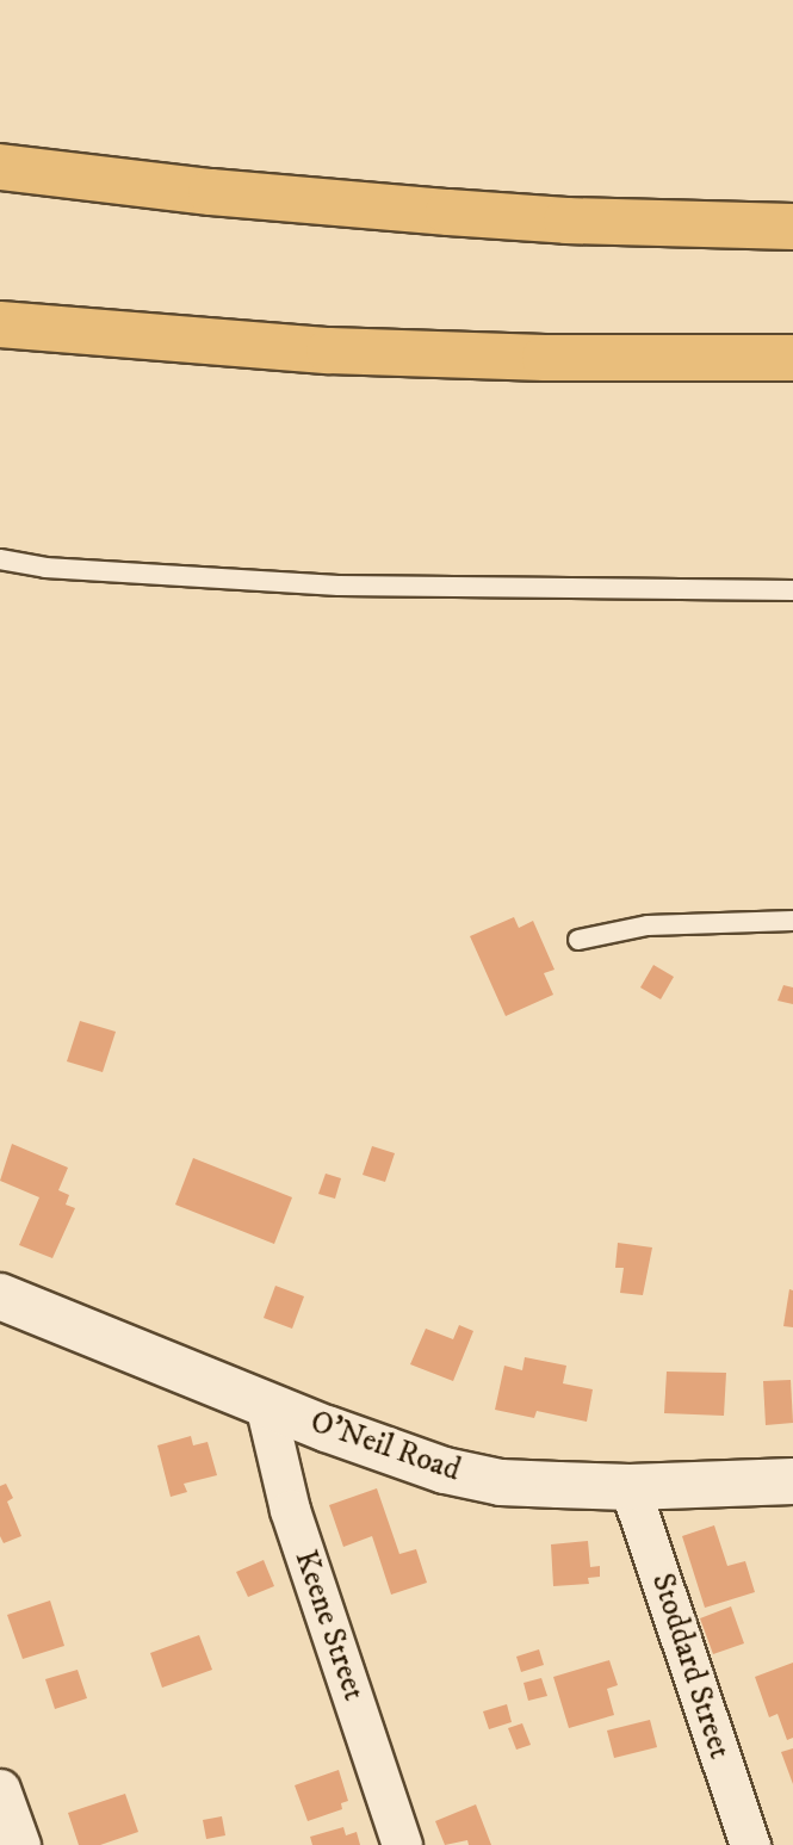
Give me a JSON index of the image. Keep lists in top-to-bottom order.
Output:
{
  "streets": {
    "street": ["O'Neil Road", "Keene Street", "Stoddard Street"]
  },
  "crossings": [
    ["O'Neil Road", "Keene Street"],
    ["O'Neil Road", "Stoddard Street"]
  ]
}
